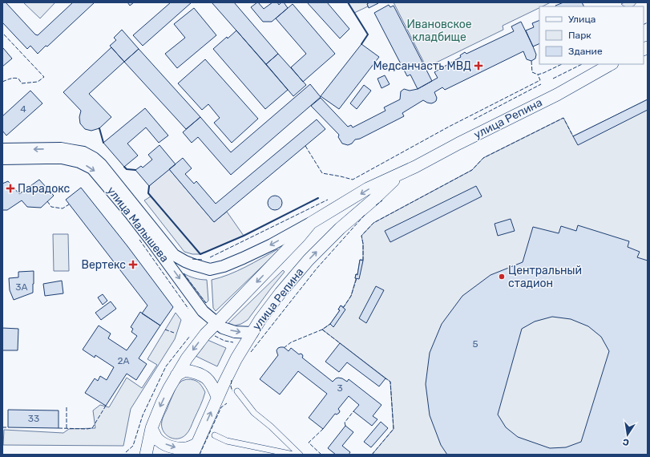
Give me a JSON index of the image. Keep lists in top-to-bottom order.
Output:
{
  "streets": {
    "main road": ["улица Репина", "улица Малышева"]
  },
  "crossings": [
    ["улица Репина", "улица Малышева"]
  ],
  "parks": ["Ивановское кладбище"],
  "places": {
    "health": ["Медсанчасть МВД", "Парадокс", "Вертекс"],
    "other": ["Центральный стадион"]
  },
  "house_numbers": [
    "4",
    "3А",
    "5",
    "2А",
    "3",
    "33"
  ],
  "legend": ["Улица", "Парк", "Здание"],
  "north": "bottom"
}
